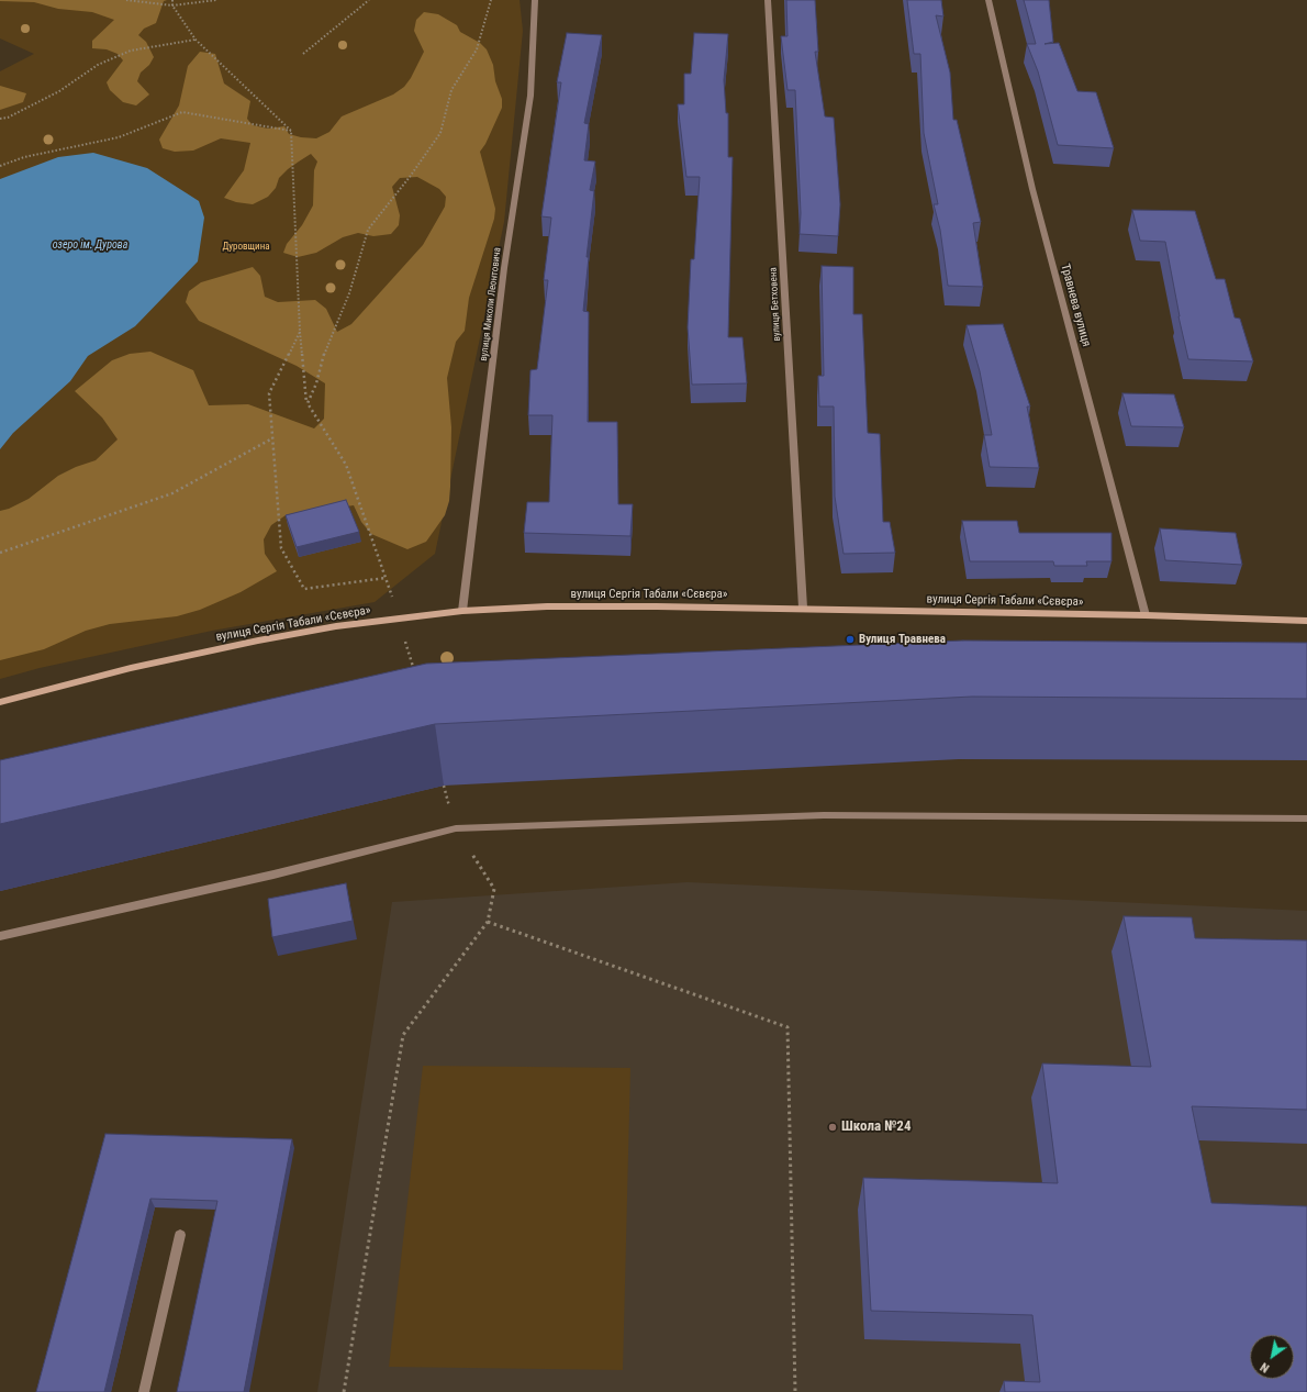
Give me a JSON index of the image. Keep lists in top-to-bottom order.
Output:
{
  "streets": {
    "main road": ["вулиця Сергія Табали «Сєвєра»"],
    "street": ["вулиця Миколи Леонтовича", "вулиця Бетховена", "Травнева вулиця"]
  },
  "crossings": [
    ["вулиця Миколи Леонтовича", "вулиця Сергія Табали «Сєвєра»"],
    ["вулиця Бетховена", "вулиця Сергія Табали «Сєвєра»"],
    ["Травнева вулиця", "вулиця Сергія Табали «Сєвєра»"]
  ],
  "water": ["озеро ім. Дурова"],
  "parks": ["Дуровщина"],
  "places": ["Вулиця Травнева", "Школа №24"],
  "north": "bottom left"
}
